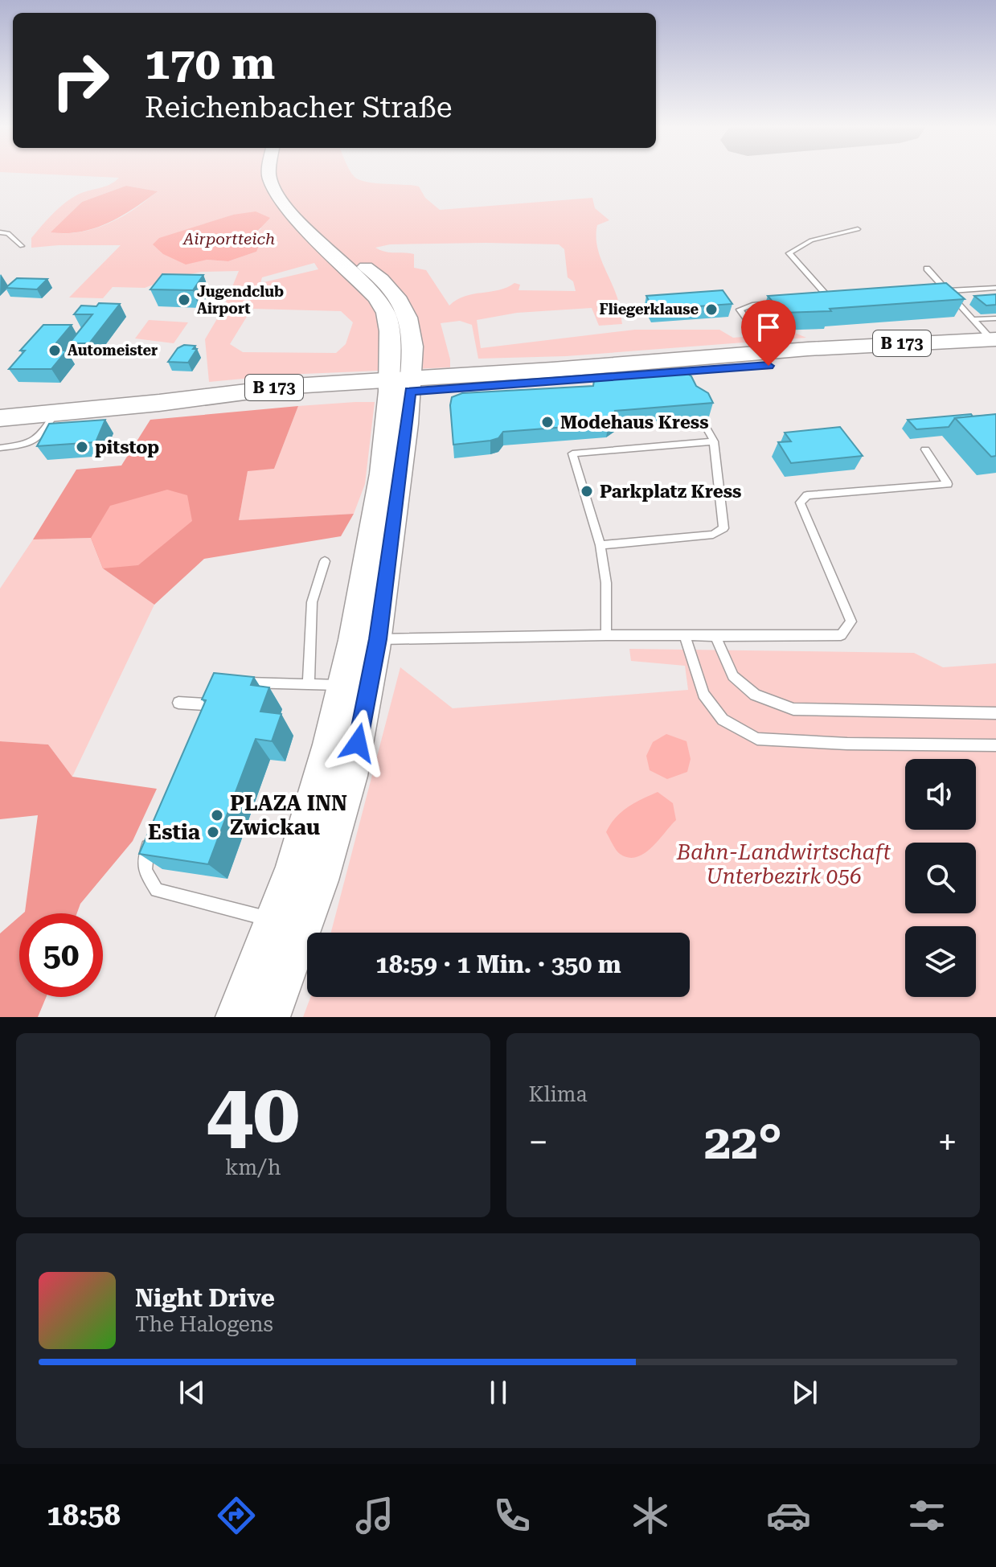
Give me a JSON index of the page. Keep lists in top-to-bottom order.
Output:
{
  "streets": {
    "main road": ["B 173"]
  },
  "water": ["Airportteich"],
  "parks": ["Bahn-Landwirtschaft Unterbezirk 056"],
  "places": [
    "Jugendclub Airport",
    "Fliegerklause",
    "Automeister",
    "Modehaus Kress",
    "pitstop",
    "Parkplatz Kress",
    "PLAZA INN Zwickau",
    "Estia"
  ],
  "page": {
    "turn": ["170 m", "Reichenbacher Straße"],
    "limit": "50",
    "trip": "18:59 · 1 Min. · 350 m",
    "tile": [
      ["40", "km/h"],
      "Klima"
    ],
    "heat": ["−", "22°", "+"],
    "song": ["Night Drive", "The Halogens"],
    "tabs": "18:58"
  }
}
